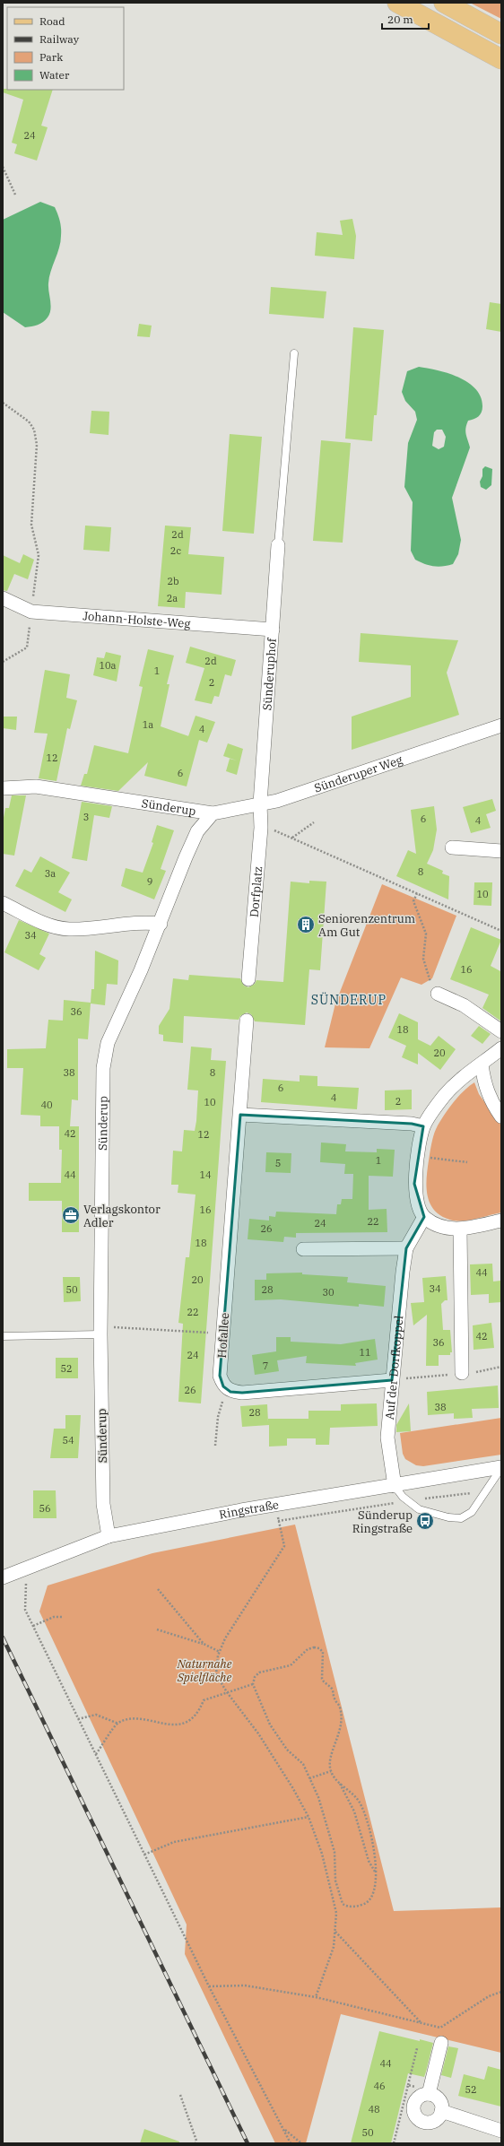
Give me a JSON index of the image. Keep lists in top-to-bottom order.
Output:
{
  "streets": {
    "street": [
      "Johann-Holste-Weg",
      "Sünderuphof",
      "Sünderuper Weg",
      "Sünderup",
      "Dorfplatz",
      "Hofallee",
      "Auf der Dorfkoppel",
      "Ringstraße"
    ]
  },
  "crossings": [
    ["Johann-Holste-Weg", "Sünderuphof"],
    ["Sünderuphof", "Sünderuper Weg"],
    ["Sünderuphof", "Dorfplatz"],
    ["Sünderuper Weg", "Sünderup"],
    ["Sünderuper Weg", "Dorfplatz"],
    ["Sünderup", "Ringstraße"],
    ["Auf der Dorfkoppel", "Ringstraße"]
  ],
  "districts": ["SÜNDERUP"],
  "parks": ["Naturnahe Spielfläche"],
  "places": {
    "building": ["Seniorenzentrum Am Gut"],
    "office": ["Verlagskontor Adler"],
    "bus stop": ["Sünderup Ringstraße"]
  },
  "house_numbers": [
    "24",
    "2d",
    "2c",
    "2b",
    "2a",
    "2d",
    "10a",
    "1",
    "2",
    "1a",
    "4",
    "12",
    "6",
    "3",
    "6",
    "4",
    "8",
    "3a",
    "9",
    "10",
    "34",
    "16",
    "36",
    "18",
    "20",
    "38",
    "8",
    "6",
    "4",
    "2",
    "10",
    "40",
    "42",
    "12",
    "1",
    "5",
    "44",
    "14",
    "16",
    "22",
    "24",
    "26",
    "18",
    "44",
    "20",
    "34",
    "50",
    "28",
    "30",
    "22",
    "42",
    "36",
    "11",
    "24",
    "7",
    "52",
    "26",
    "38",
    "28",
    "54",
    "56",
    "44",
    "46",
    "52",
    "48",
    "50"
  ],
  "legend": [
    "Road",
    "Railway",
    "Park",
    "Water"
  ],
  "scale_bar": "20 m"
}
